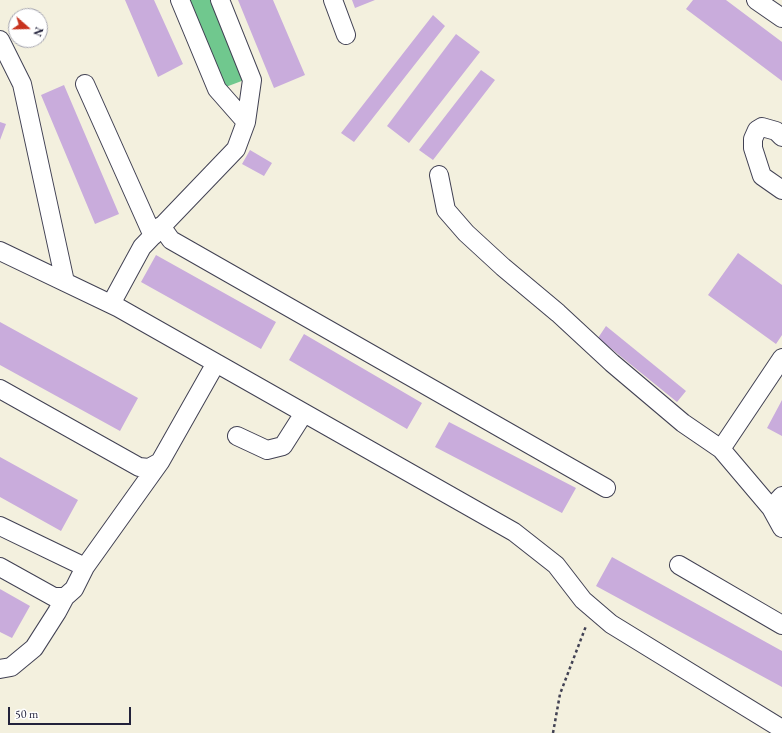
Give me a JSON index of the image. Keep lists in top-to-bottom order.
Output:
{
  "scale_bar": "50 m",
  "north": "right"
}
